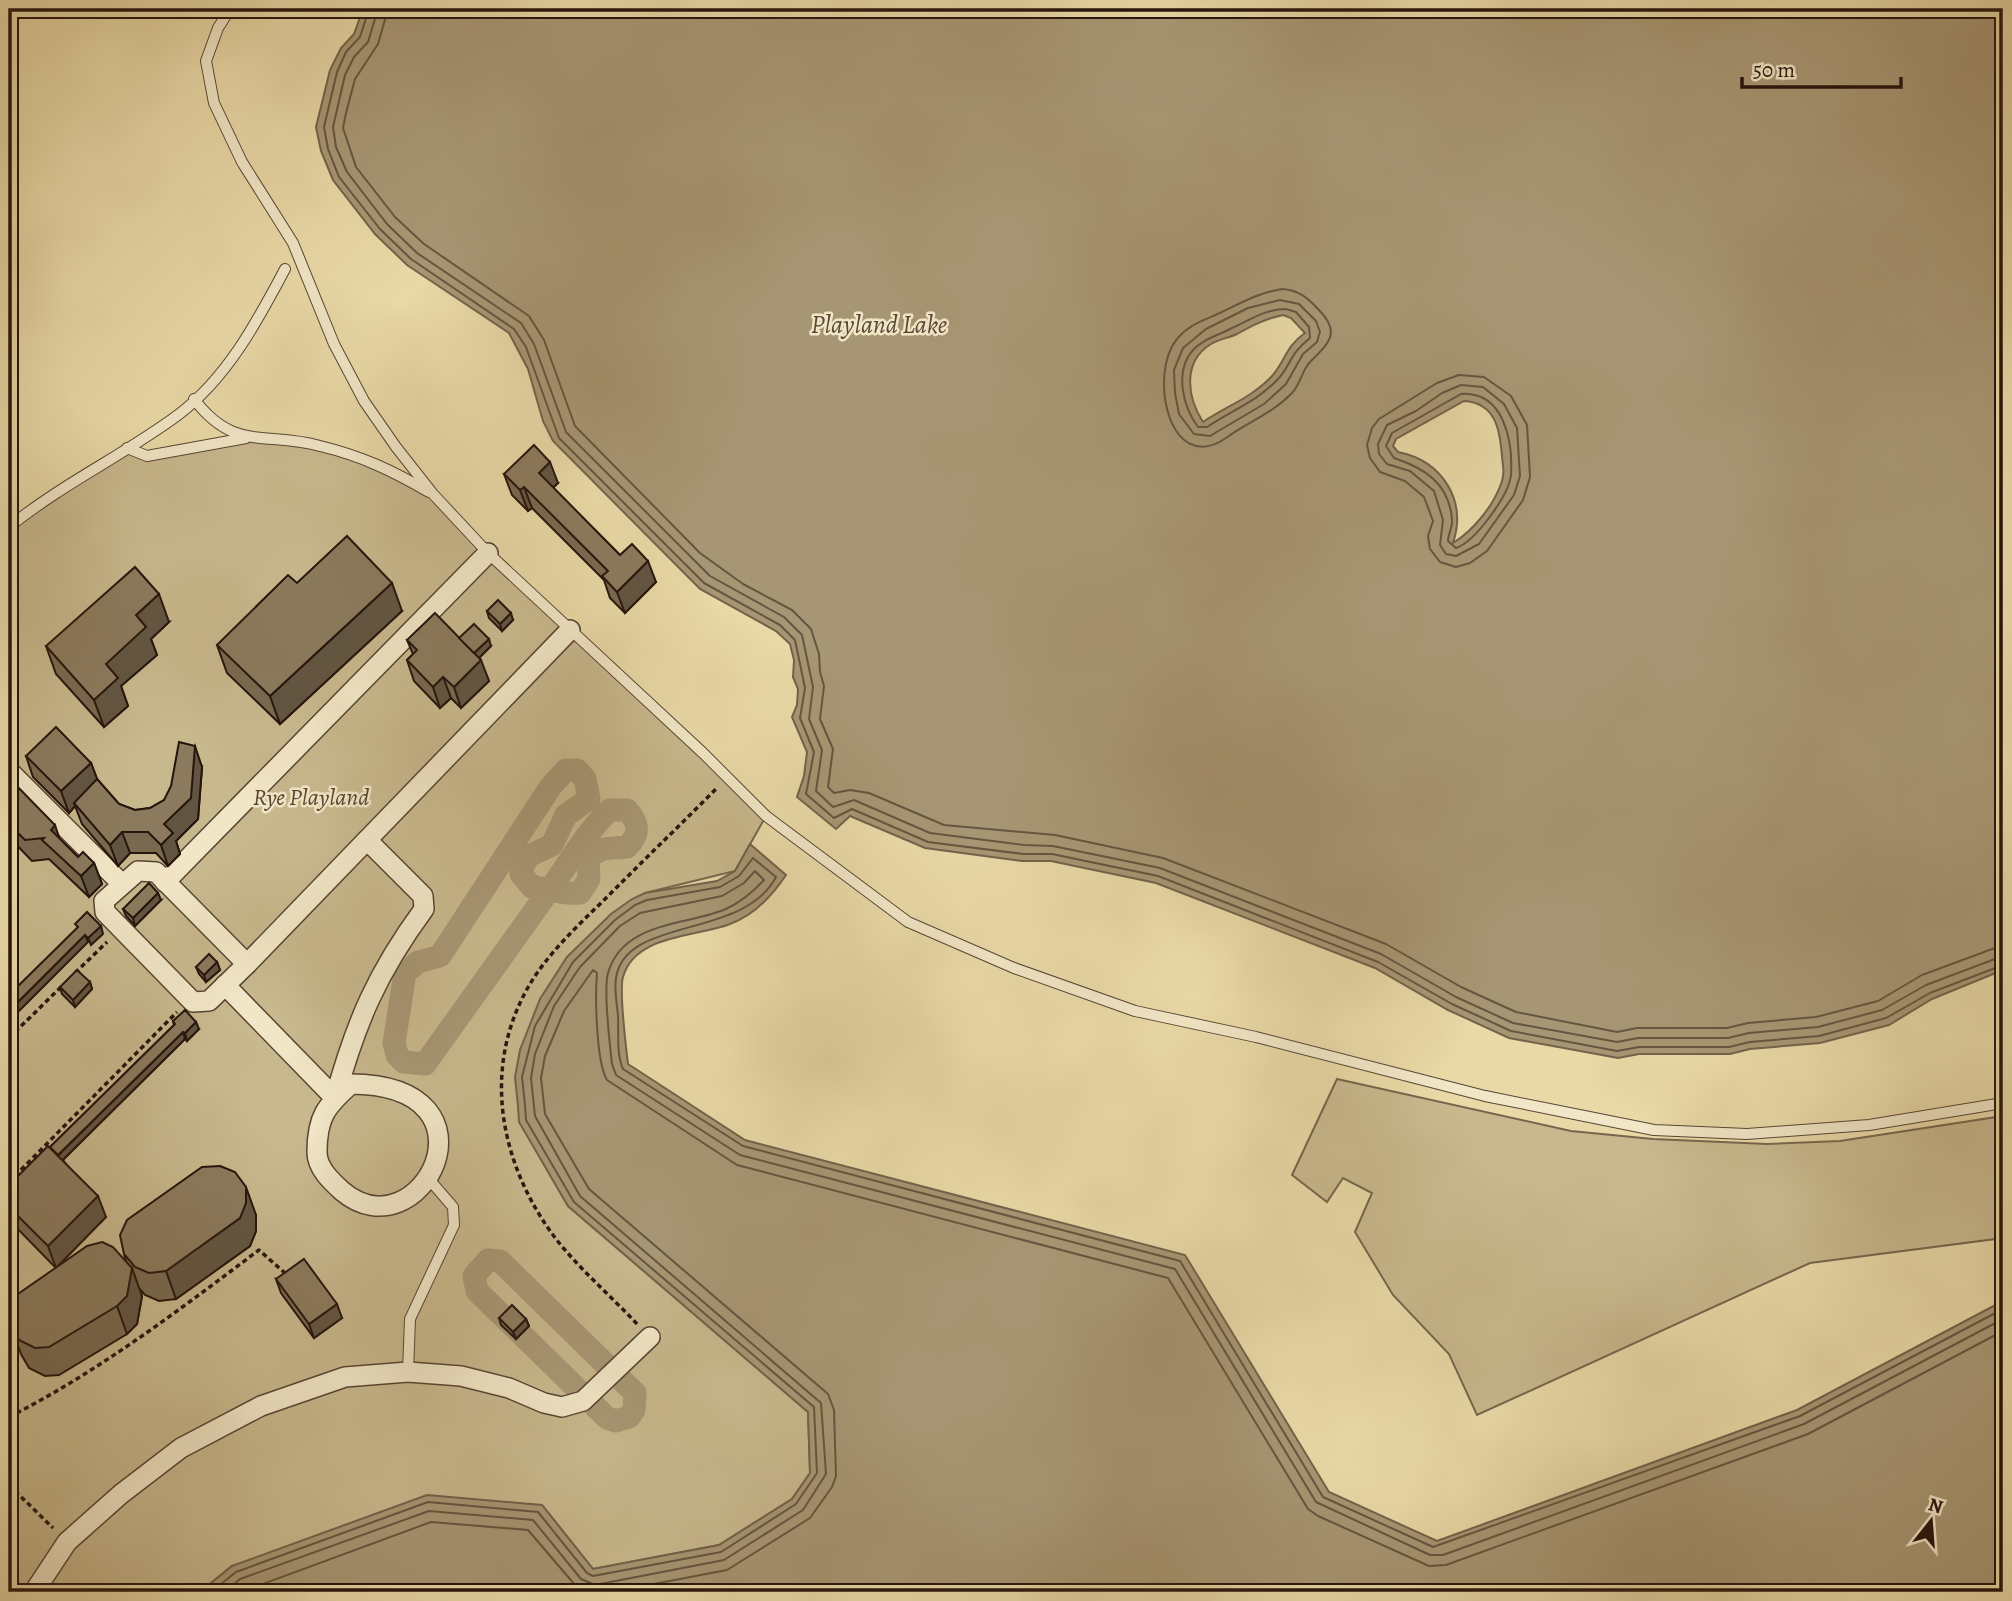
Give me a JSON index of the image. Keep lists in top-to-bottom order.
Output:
{
  "water": ["Playland Lake"],
  "parks": ["Rye Playland"],
  "scale_bar": "50 m",
  "north": "top"
}
